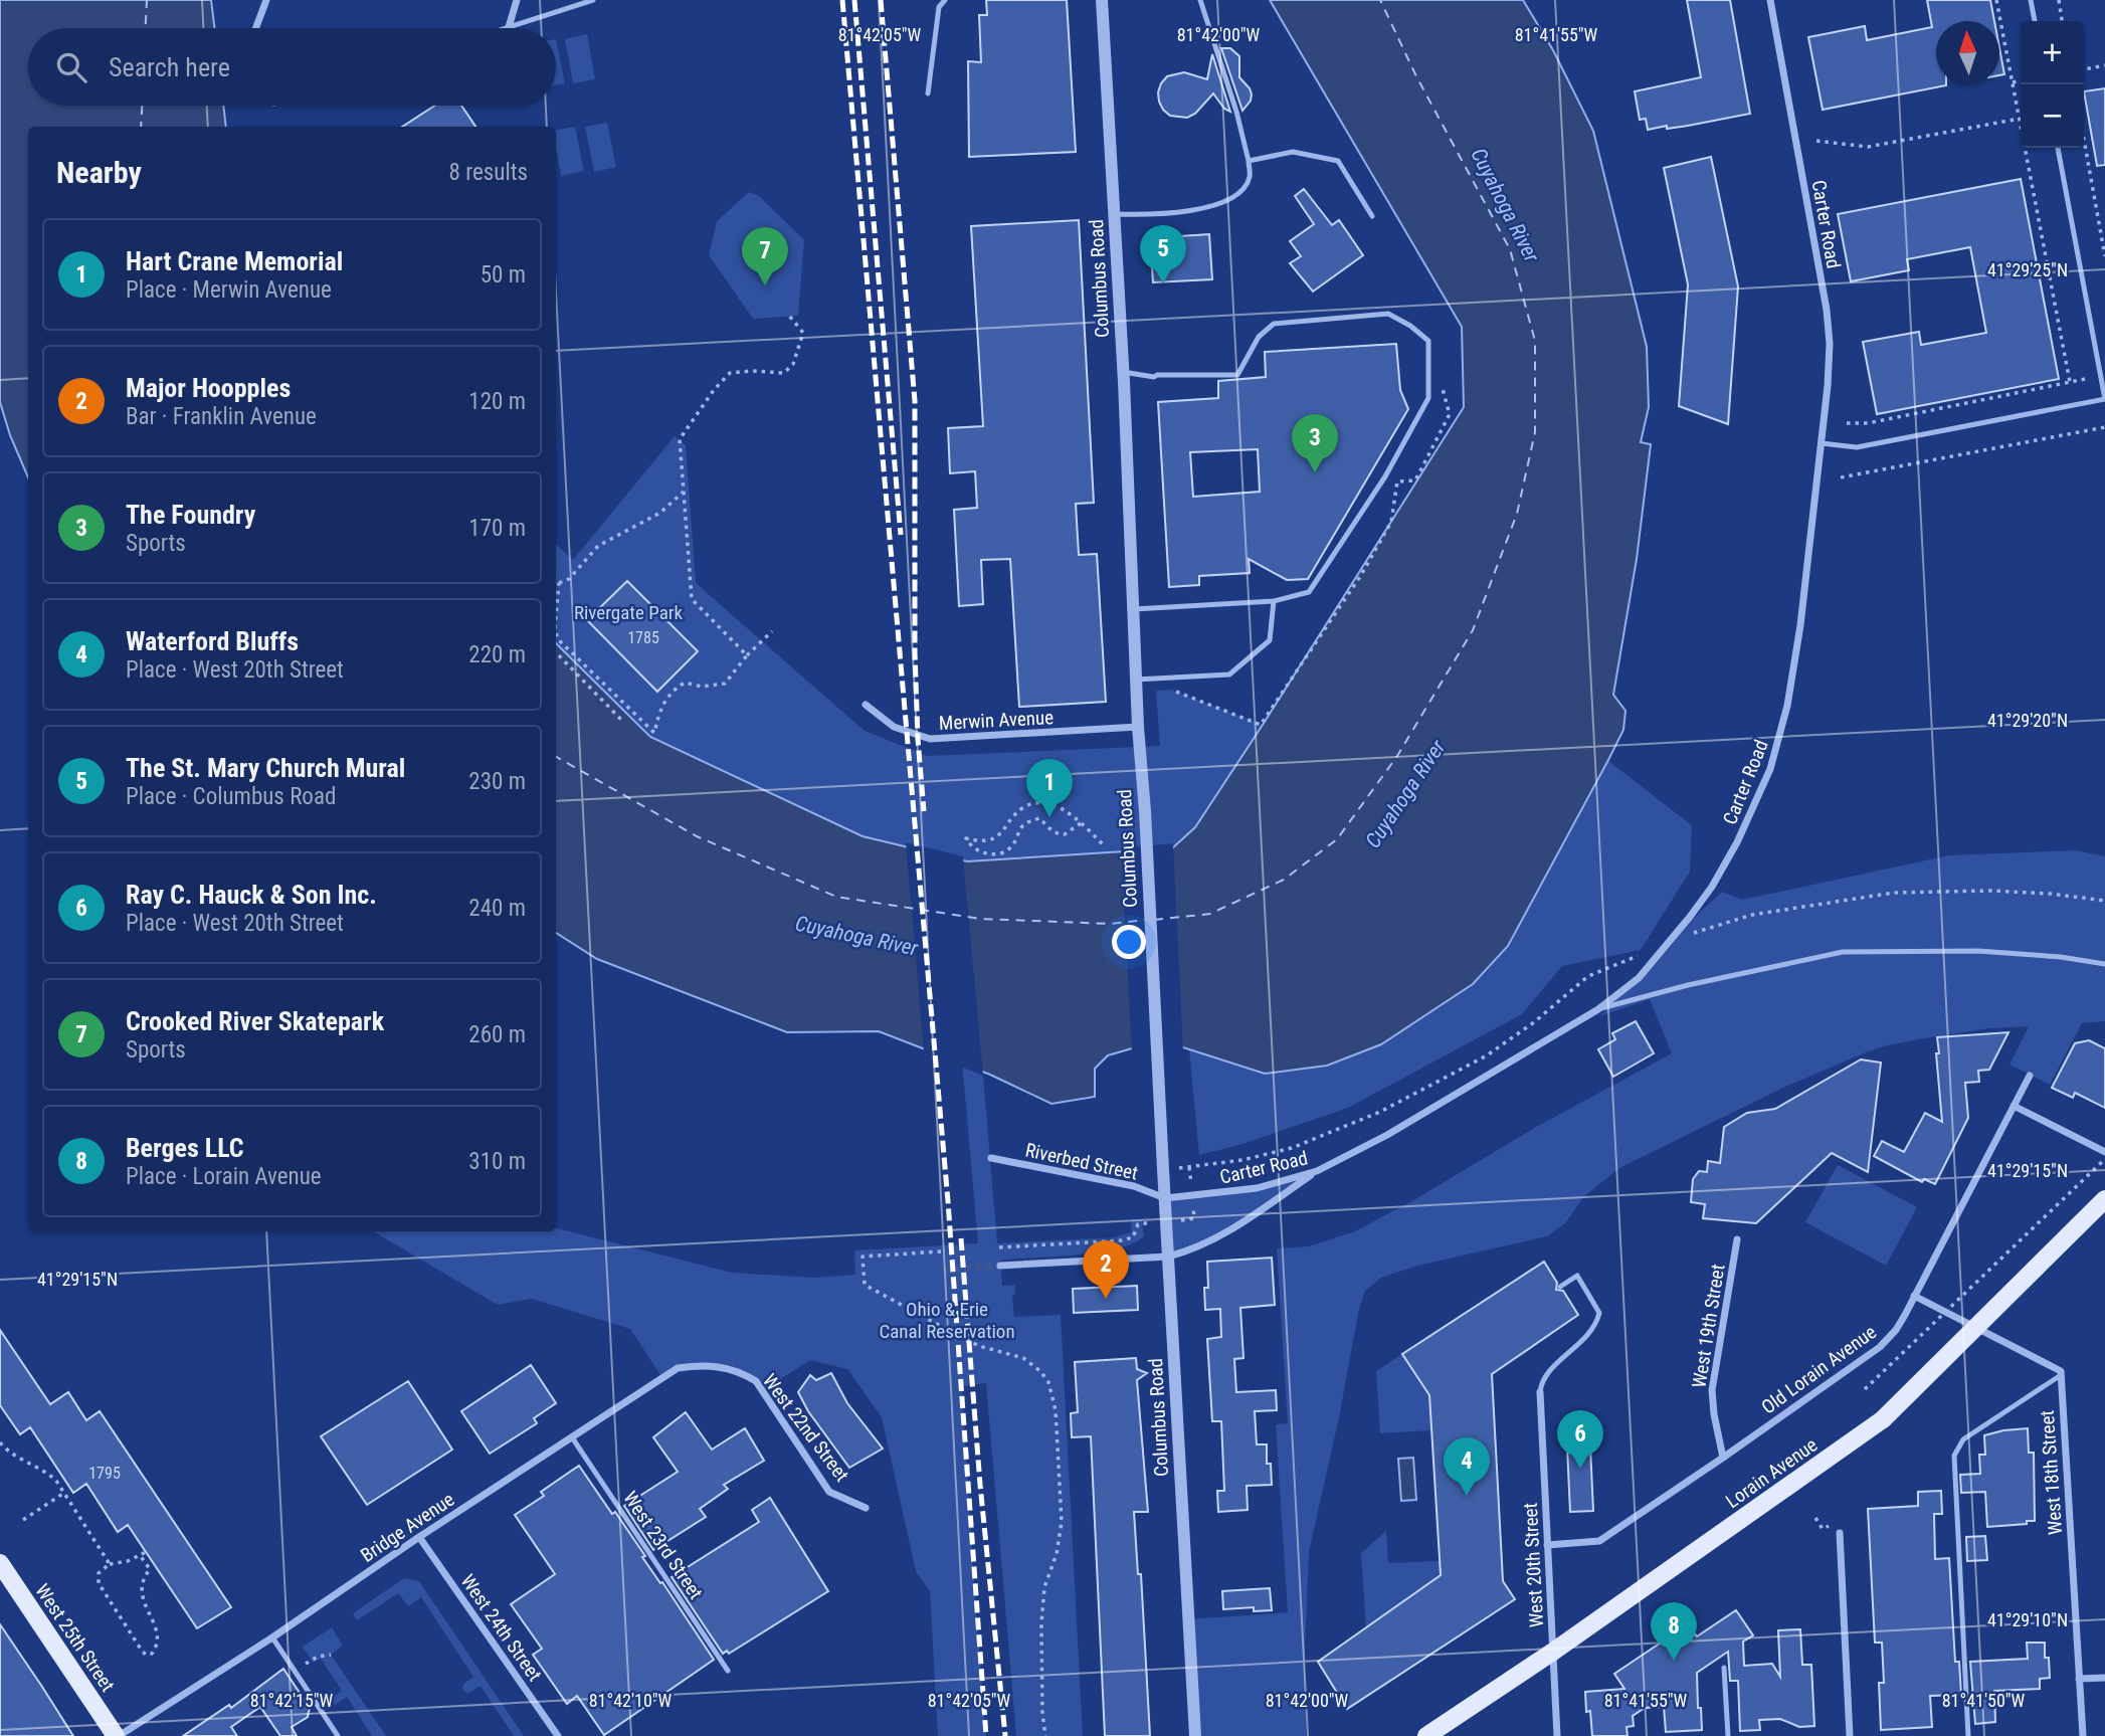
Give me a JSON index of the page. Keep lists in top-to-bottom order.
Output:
{
  "streets": {
    "main road": ["Lorain Avenue", "West 25th Street"],
    "street": [
      "Carter Road",
      "Columbus Road",
      "Merwin Avenue",
      "Riverbed Street",
      "West 19th Street",
      "Old Lorain Avenue",
      "West 22nd Street",
      "West 18th Street",
      "Bridge Avenue",
      "West 20th Street",
      "West 24th Street"
    ],
    "lane": ["West 23rd Street"]
  },
  "crossings": [
    ["Carter Road", "Columbus Road"],
    ["Carter Road", "Riverbed Street"],
    ["Columbus Road", "Merwin Avenue"],
    ["Columbus Road", "Riverbed Street"],
    ["West 19th Street", "Old Lorain Avenue"],
    ["Old Lorain Avenue", "West 20th Street"],
    ["West 22nd Street", "Bridge Avenue"],
    ["Lorain Avenue", "West 20th Street"],
    ["Bridge Avenue", "West 23rd Street"],
    ["Bridge Avenue", "West 24th Street"],
    ["Bridge Avenue", "West 25th Street"]
  ],
  "water": ["Cuyahoga River"],
  "parks": ["Rivergate Park", "Ohio & Erie Canal Reservation"],
  "house_numbers": ["1785", "1795"],
  "north": "top",
  "page": {
    "map_buttons": ["+", "−"],
    "search": "Search here",
    "heading": ["Nearby", "8 results"],
    "list": [
      {
        "mark": "1",
        "name": "Hart Crane Memorial",
        "note": "Place · Merwin Avenue",
        "value": "50 m"
      },
      {
        "mark": "2",
        "name": "Major Hoopples",
        "note": "Bar · Franklin Avenue",
        "value": "120 m"
      },
      {
        "mark": "3",
        "name": "The Foundry",
        "note": "Sports",
        "value": "170 m"
      },
      {
        "mark": "4",
        "name": "Waterford Bluffs",
        "note": "Place · West 20th Street",
        "value": "220 m"
      },
      {
        "mark": "5",
        "name": "The St. Mary Church Mural",
        "note": "Place · Columbus Road",
        "value": "230 m"
      },
      {
        "mark": "6",
        "name": "Ray C. Hauck & Son Inc.",
        "note": "Place · West 20th Street",
        "value": "240 m"
      },
      {
        "mark": "7",
        "name": "Crooked River Skatepark",
        "note": "Sports",
        "value": "260 m"
      },
      {
        "mark": "8",
        "name": "Berges LLC",
        "note": "Place · Lorain Avenue",
        "value": "310 m"
      }
    ],
    "pins": [
      "5",
      "7",
      "3",
      "1",
      "2",
      "6",
      "4",
      "8"
    ]
  },
  "coordinates": [
    "81°42'05\"W",
    "81°42'00\"W",
    "81°41'55\"W",
    "41°29'25\"N",
    "41°29'20\"N",
    "41°29'15\"N",
    "41°29'10\"N",
    "81°42'15\"W",
    "81°42'10\"W",
    "81°41'50\"W"
  ]
}
